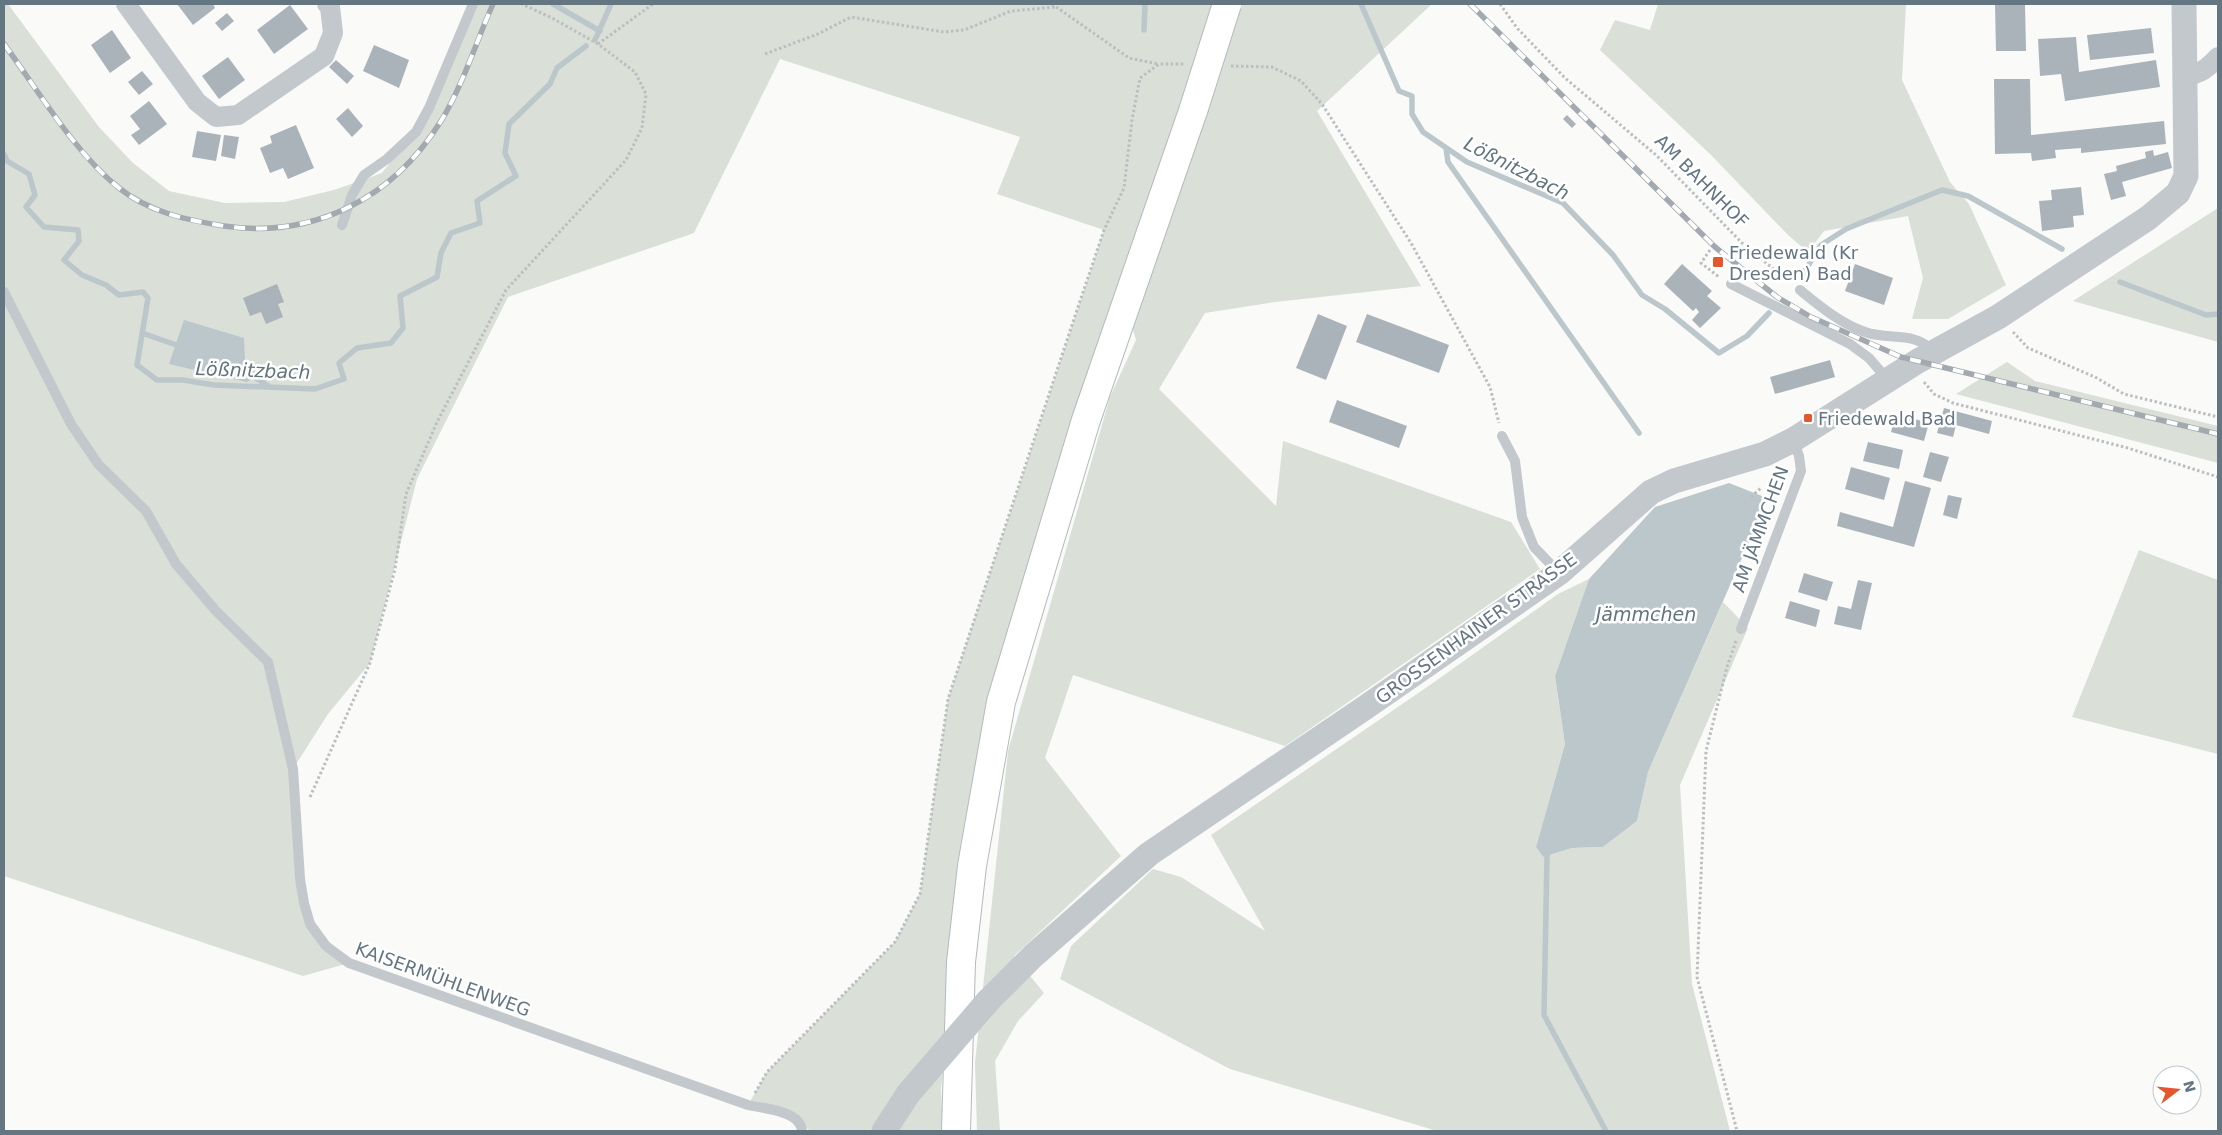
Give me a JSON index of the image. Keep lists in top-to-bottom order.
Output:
{
  "streets": {
    "street": ["GROSSENHAINER STRASSE"],
    "lane": ["AM JÄMMCHEN", "KAISERMÜHLENWEG"],
    "path": ["AM BAHNHOF"]
  },
  "crossings": [
    ["AM JÄMMCHEN", "GROSSENHAINER STRASSE"]
  ],
  "water": ["Lößnitzbach", "Jämmchen"],
  "places": {
    "transit": ["Friedewald (Kr Dresden) Bad", "Friedewald Bad"]
  },
  "north": "right"
}
